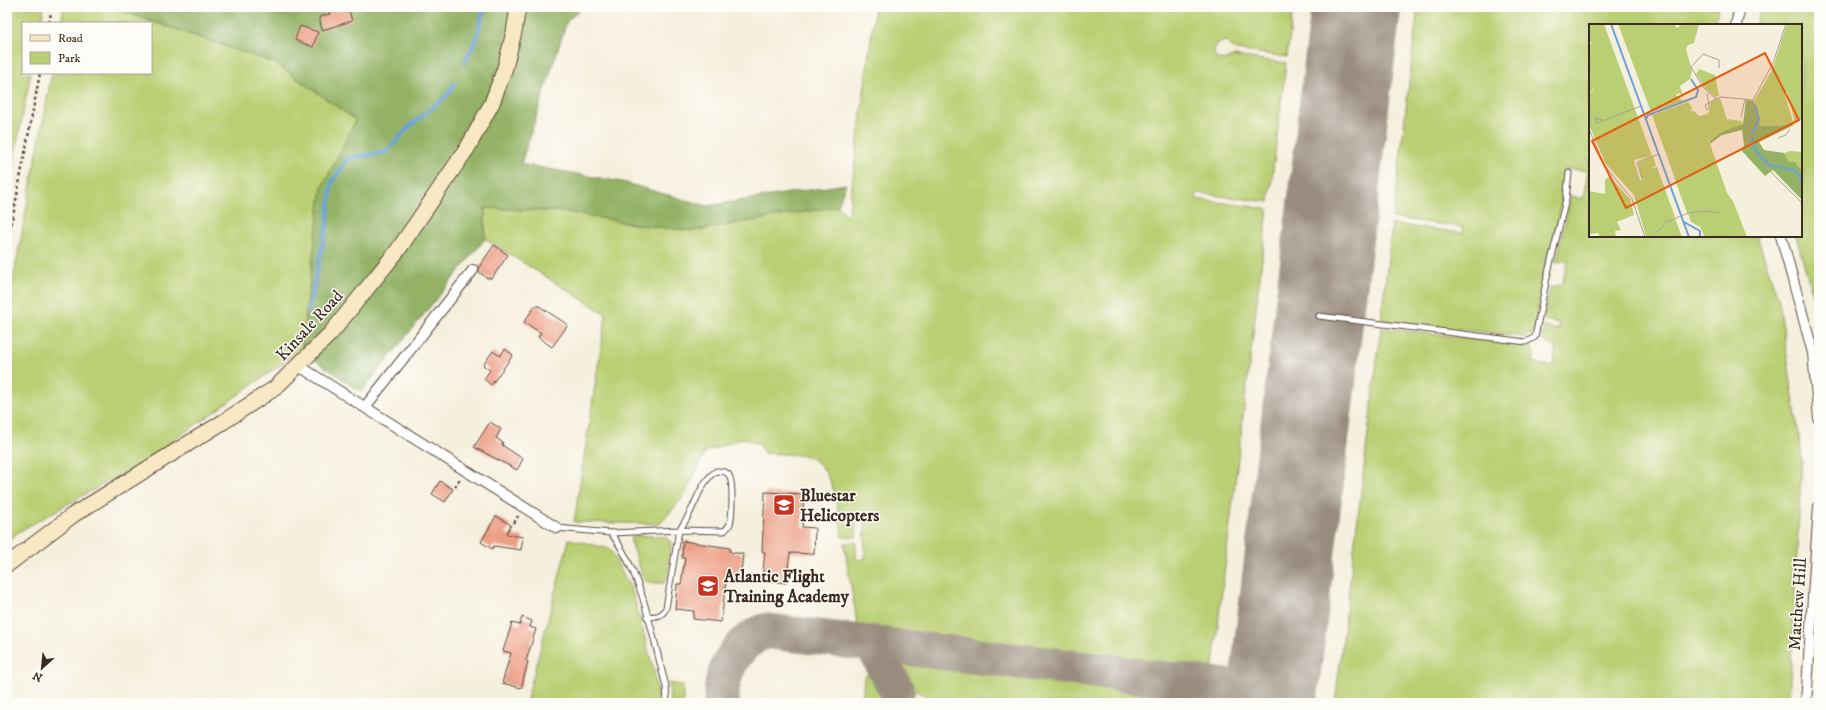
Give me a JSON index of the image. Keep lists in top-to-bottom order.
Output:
{
  "streets": {
    "main road": ["Kinsale Road"],
    "street": ["Matthew Hill"]
  },
  "places": {
    "school or university": ["Bluestar Helicopters", "Atlantic Flight Training Academy"]
  },
  "legend": ["Road", "Park"],
  "north": "bottom left"
}
